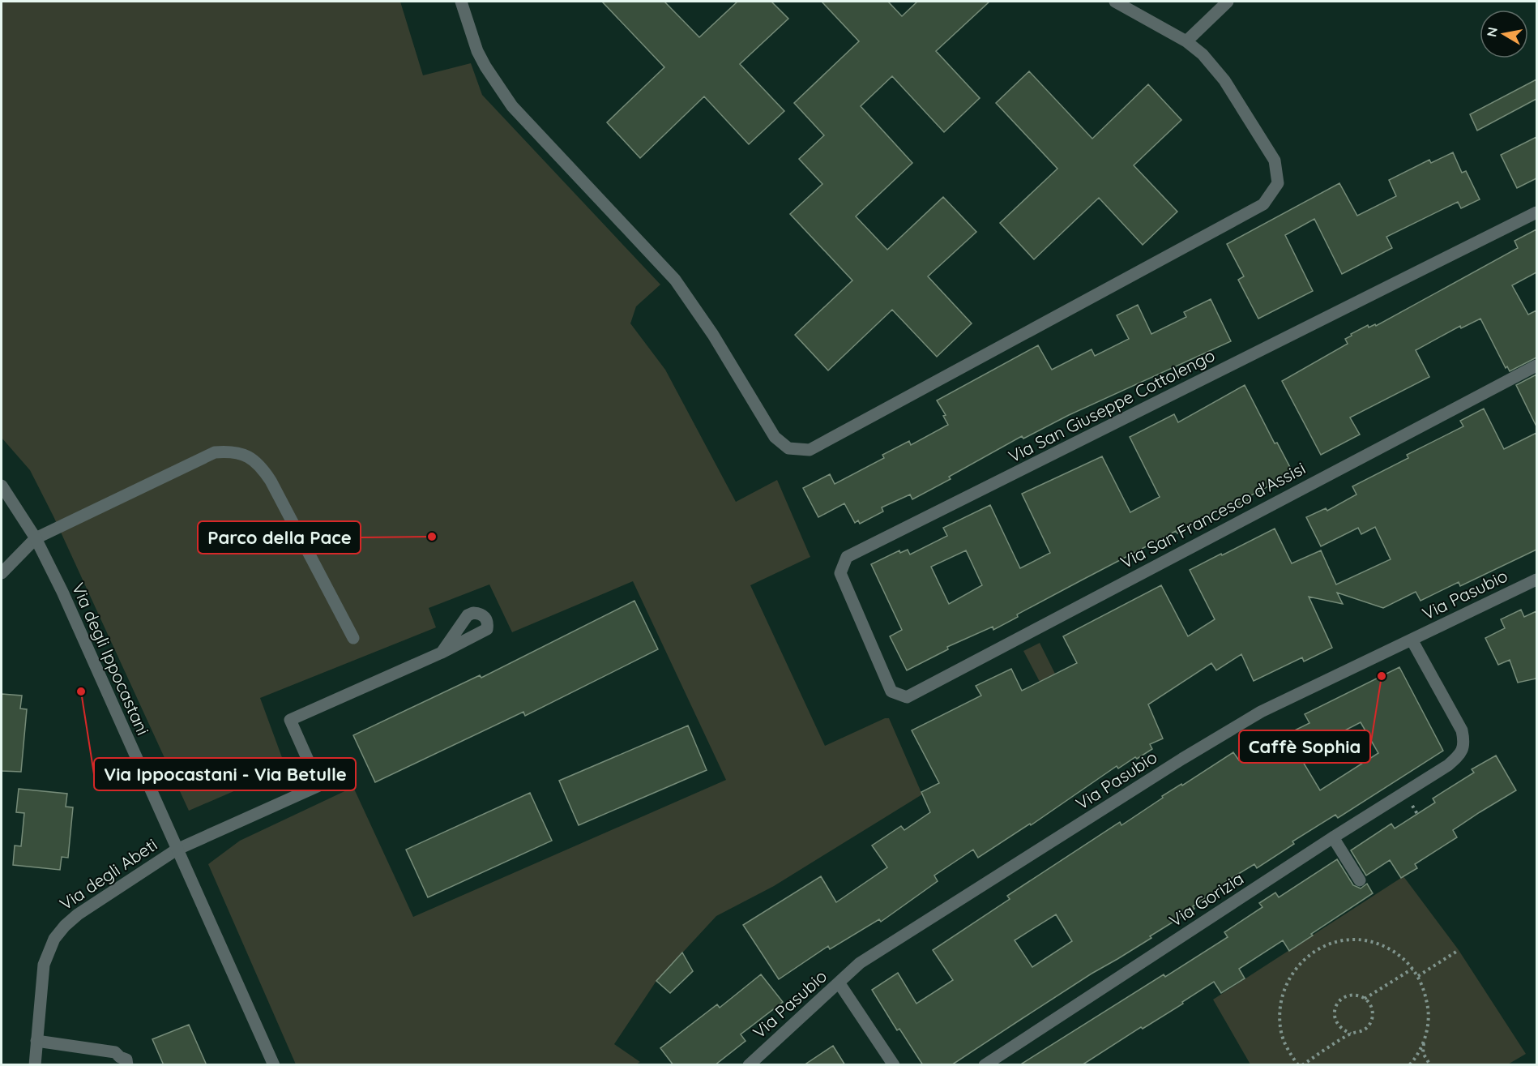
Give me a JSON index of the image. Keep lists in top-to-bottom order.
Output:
{
  "streets": {
    "street": [
      "Via San Giuseppe Cottolengo",
      "Via San Francesco d'Assisi",
      "Via Pasubio",
      "Via degli Ippocastani",
      "Via degli Abeti",
      "Via Gorizia"
    ]
  },
  "crossings": [
    ["Via San Giuseppe Cottolengo", "Via San Francesco d'Assisi"],
    ["Via Pasubio", "Via Gorizia"],
    ["Via degli Ippocastani", "Via degli Abeti"]
  ],
  "places": ["Parco della Pace", "Caffè Sophia", "Via Ippocastani - Via Betulle"],
  "north": "left"
}
